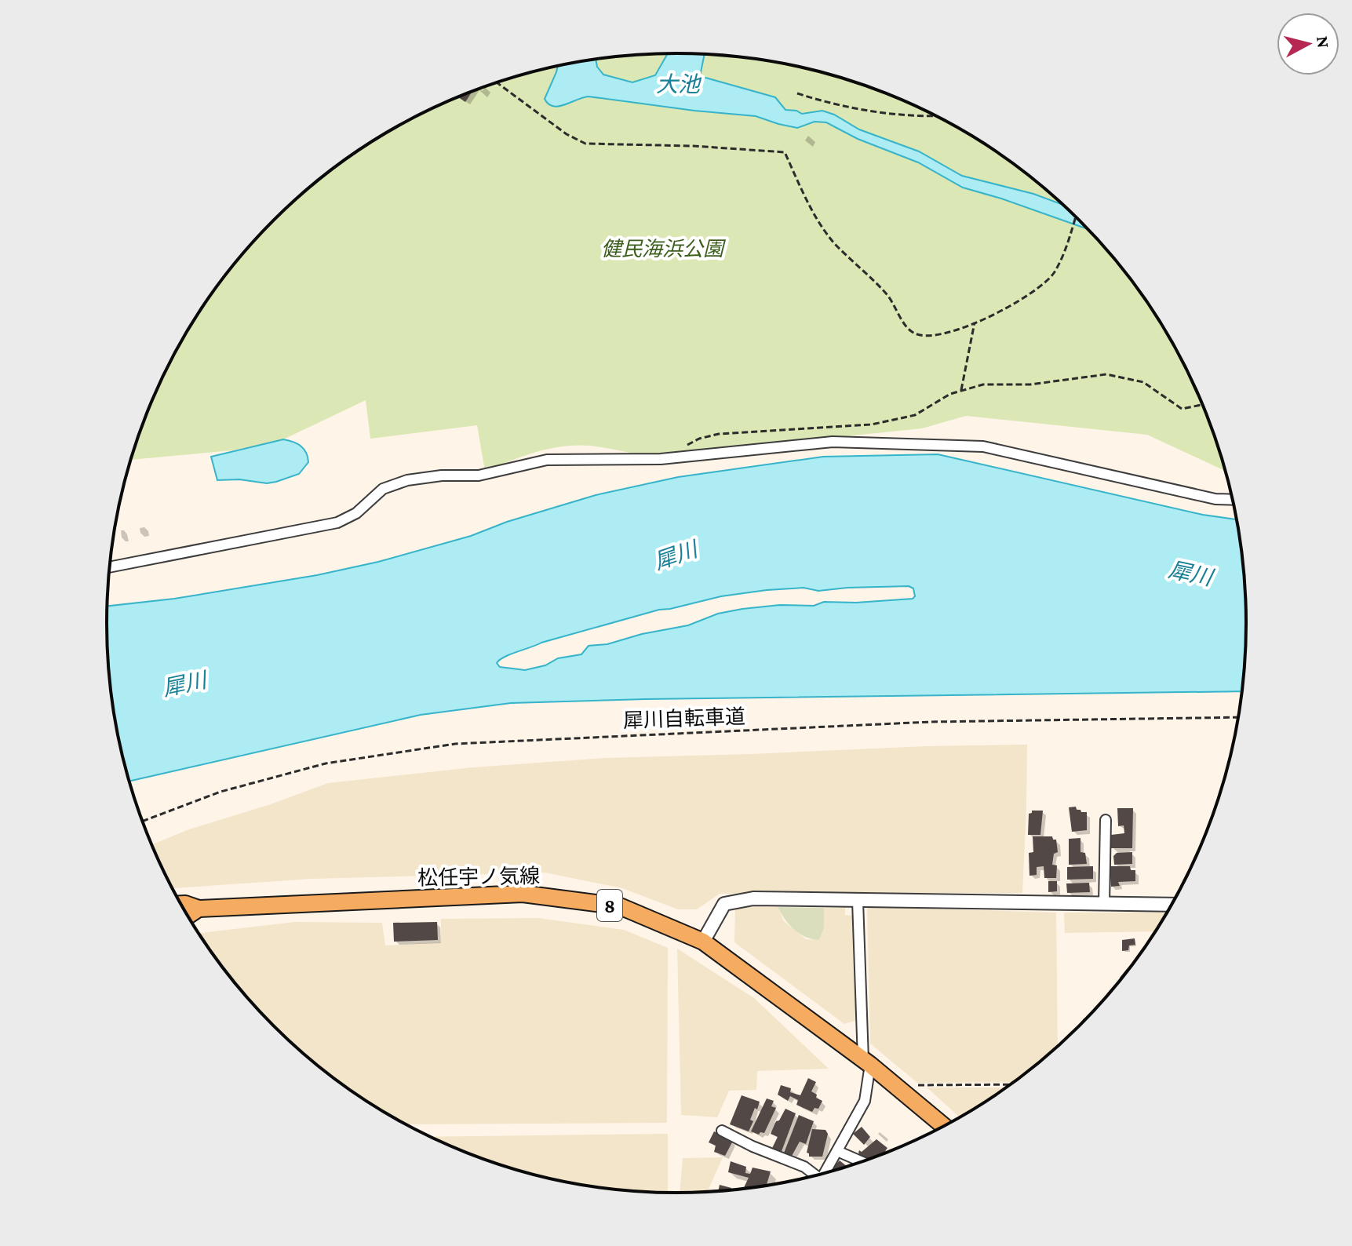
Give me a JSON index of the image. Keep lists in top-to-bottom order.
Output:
{
  "streets": {
    "main road": ["松任宇ノ気線", "8"],
    "path": ["犀川自転車道"]
  },
  "water": ["大池", "犀川"],
  "parks": ["健民海浜公園"],
  "north": "right"
}
